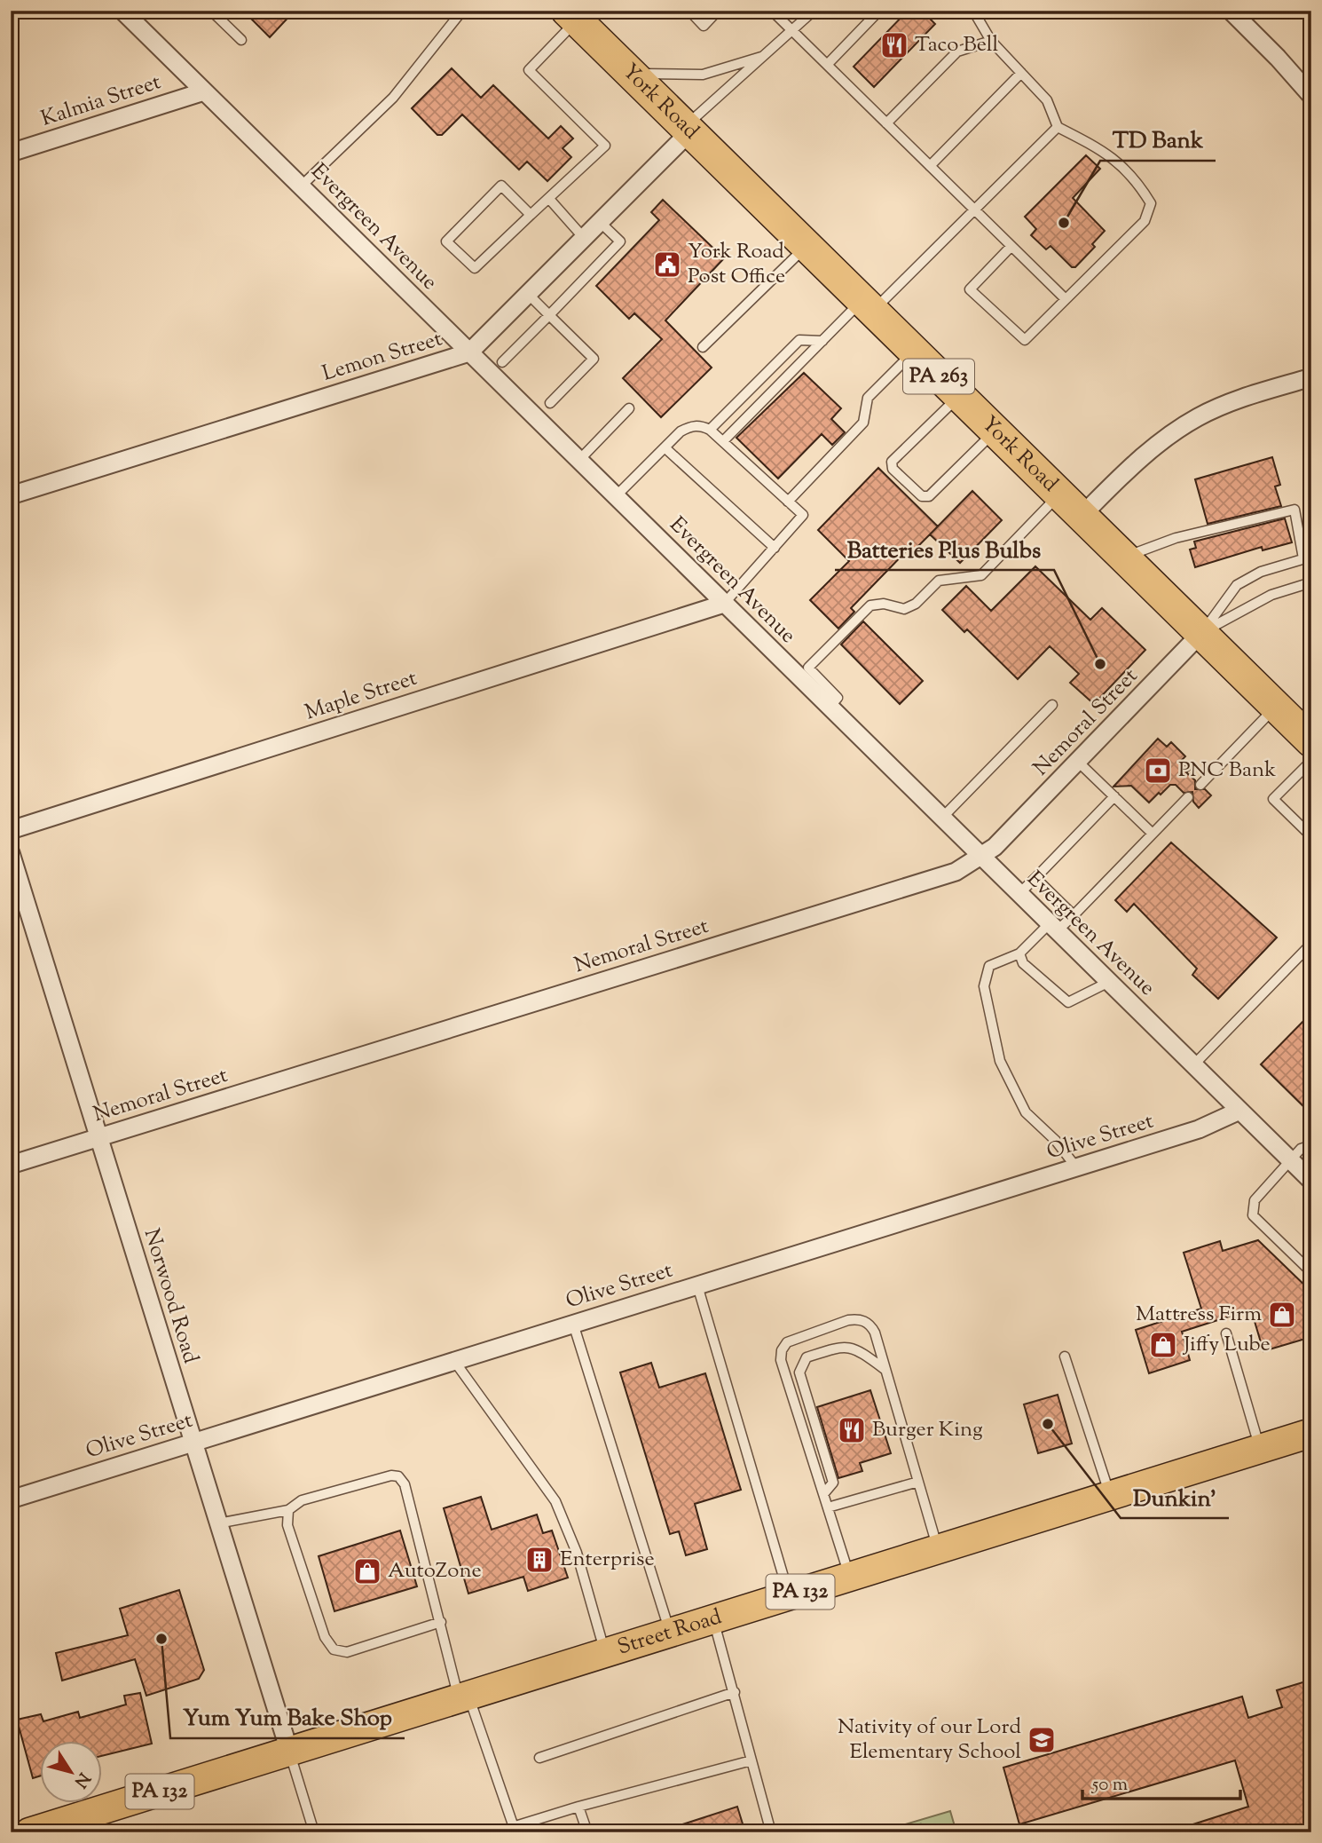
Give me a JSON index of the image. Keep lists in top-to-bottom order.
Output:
{
  "streets": {
    "highway": ["York Road", "PA 263"],
    "main road": ["PA 132", "Street Road"],
    "street": [
      "Kalmia Street",
      "Evergreen Avenue",
      "Lemon Street",
      "Maple Street",
      "Nemoral Street",
      "Olive Street",
      "Norwood Road"
    ]
  },
  "crossings": [
    ["Kalmia Street", "Evergreen Avenue"],
    ["York Road", "Lemon Street"],
    ["York Road", "Nemoral Street"],
    ["Evergreen Avenue", "Lemon Street"],
    ["Evergreen Avenue", "Maple Street"],
    ["Evergreen Avenue", "Nemoral Street"],
    ["Evergreen Avenue", "Olive Street"],
    ["Nemoral Street", "Norwood Road"],
    ["Olive Street", "Norwood Road"],
    ["Norwood Road", "Street Road"]
  ],
  "places": {
    "restaurant": ["Taco Bell", "Burger King"],
    "other": [
      "TD Bank",
      "Batteries Plus Bulbs",
      "Dunkin'",
      "Yum Yum Bake Shop"
    ],
    "public building": ["York Road Post Office"],
    "bank": ["PNC Bank"],
    "shop": ["Mattress Firm", "Jiffy Lube", "AutoZone"],
    "building": ["Enterprise"],
    "school or university": ["Nativity of our Lord Elementary School"]
  },
  "scale_bar": "50 m",
  "north": "bottom right"
}
